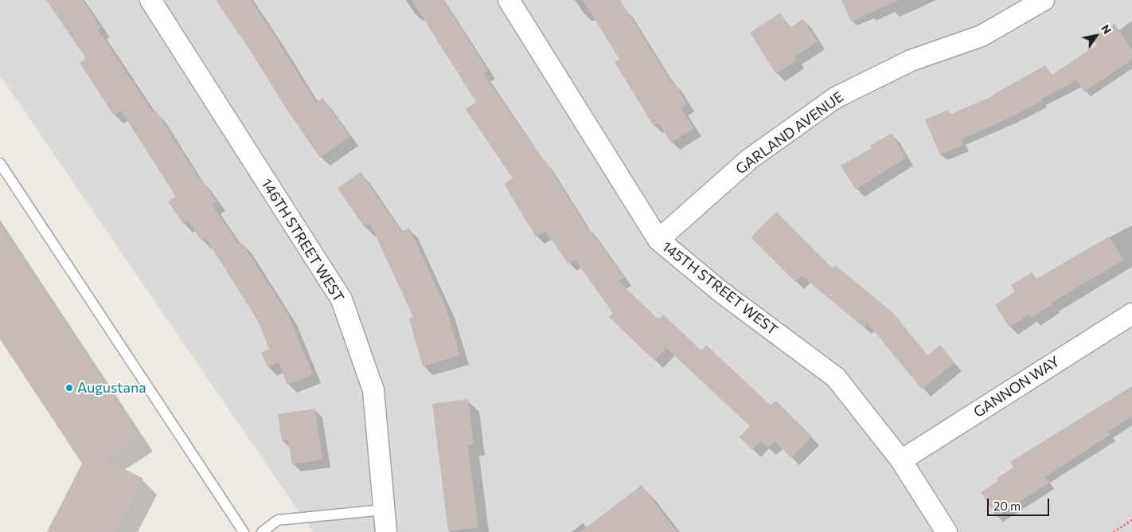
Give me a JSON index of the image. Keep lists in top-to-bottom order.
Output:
{
  "streets": {
    "street": [
      "GARLAND AVENUE",
      "146TH STREET WEST",
      "145TH STREET WEST",
      "GANNON WAY"
    ]
  },
  "crossings": [
    ["GARLAND AVENUE", "145TH STREET WEST"],
    ["145TH STREET WEST", "GANNON WAY"]
  ],
  "places": ["Augustana"],
  "scale_bar": "20 m",
  "north": "top right"
}
